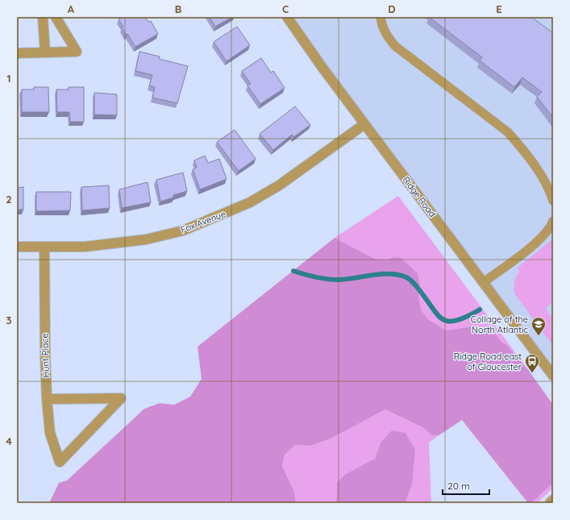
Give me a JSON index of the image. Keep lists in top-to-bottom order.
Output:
{
  "streets": {
    "street": ["Ridge Road", "Fox Avenue", "Hunt Place"]
  },
  "crossings": [
    ["Ridge Road", "Fox Avenue"],
    ["Fox Avenue", "Hunt Place"]
  ],
  "places": {
    "school or university": ["Collage of the North Atlantic"],
    "bus stop": ["Ridge Road east of Gloucester"]
  },
  "scale_bar": "20 m",
  "grid": {
    "columns": [
      "A",
      "B",
      "C",
      "D",
      "E"
    ],
    "rows": [
      "1",
      "2",
      "3",
      "4"
    ]
  }
}
